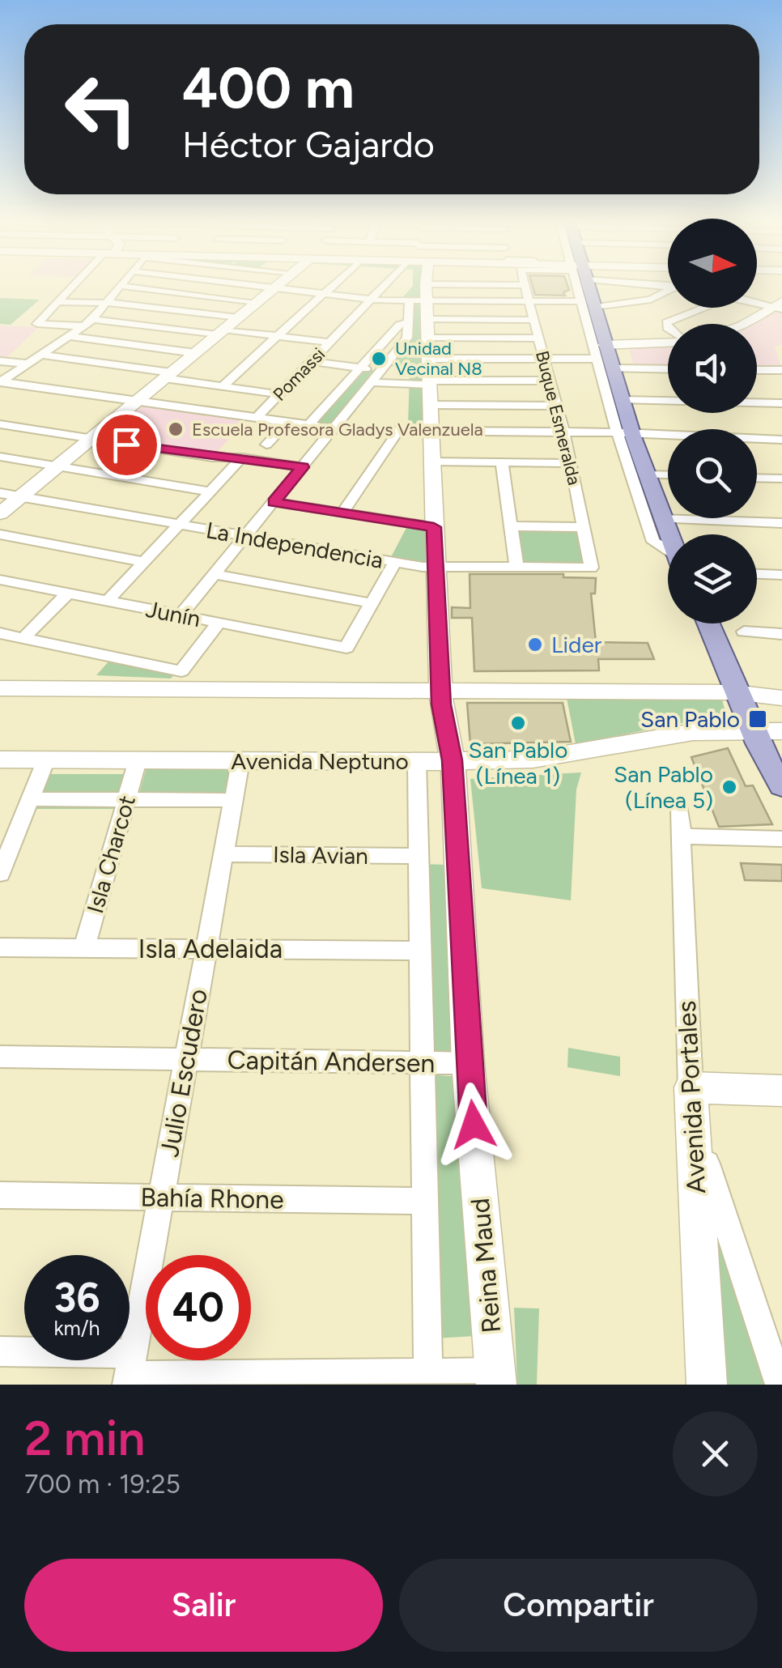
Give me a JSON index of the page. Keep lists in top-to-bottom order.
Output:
{
  "streets": {
    "street": [
      "Pomassi",
      "Buque Esmeralda",
      "La Independencia",
      "Junín",
      "Avenida Neptuno",
      "Isla Charcot",
      "Isla Avian",
      "Isla Adelaida",
      "Capitán Andersen",
      "Julio Escudero",
      "Avenida Portales",
      "Bahía Rhone",
      "Reina Maud"
    ]
  },
  "crossings": [
    ["Buque Esmeralda", "La Independencia"],
    ["La Independencia", "Reina Maud"],
    ["Avenida Neptuno", "Isla Charcot"],
    ["Avenida Neptuno", "Julio Escudero"],
    ["Avenida Neptuno", "Reina Maud"],
    ["Isla Charcot", "Isla Adelaida"],
    ["Isla Avian", "Julio Escudero"],
    ["Isla Adelaida", "Julio Escudero"],
    ["Capitán Andersen", "Julio Escudero"],
    ["Capitán Andersen", "Reina Maud"],
    ["Julio Escudero", "Bahía Rhone"]
  ],
  "places": {
    "other": [
      "Unidad Vecinal N8",
      "Escuela Profesora Gladys Valenzuela",
      "Lider",
      "San Pablo (Línea 1)",
      "San Pablo (Línea 5)"
    ],
    "transit": ["San Pablo"]
  },
  "north": "right",
  "page": {
    "turn": ["400 m", "Héctor Gajardo"],
    "speed": "36 km/h",
    "limit": "40",
    "heading": ["2 min", "700 m · 19:25"],
    "buttons": ["Salir", "Compartir"]
  }
}
